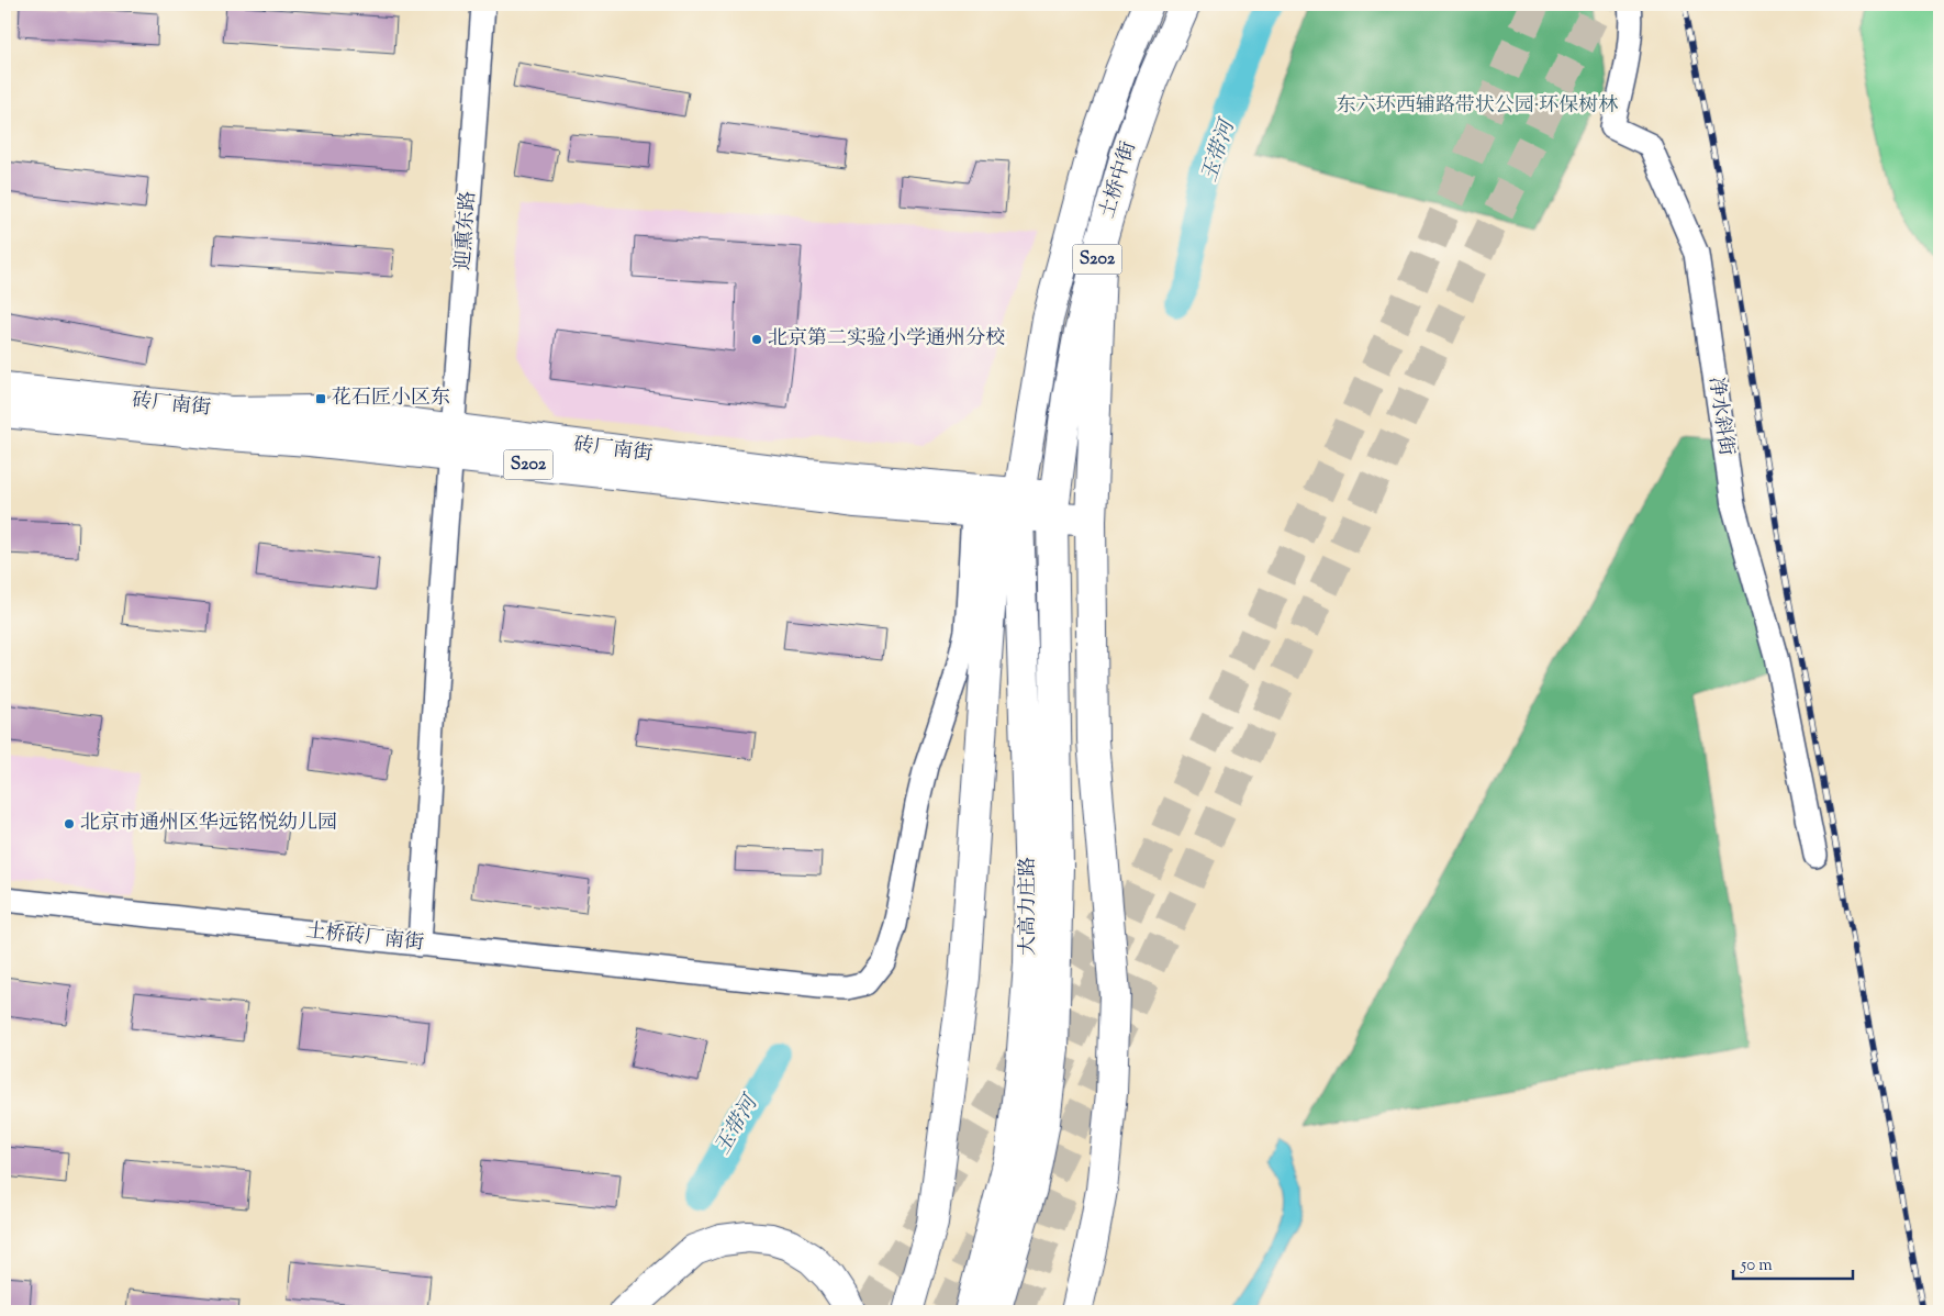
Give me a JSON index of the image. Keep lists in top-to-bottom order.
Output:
{
  "streets": {
    "main road": [
      "土桥中街",
      "S202",
      "砖厂南街",
      "大高力庄路"
    ],
    "street": ["迎熏东路", "净水斜街", "土桥砖厂南街"]
  },
  "crossings": [
    ["土桥中街", "砖厂南街"],
    ["土桥中街", "大高力庄路"],
    ["迎熏东路", "砖厂南街"],
    ["迎熏东路", "土桥砖厂南街"],
    ["砖厂南街", "大高力庄路"],
    ["砖厂南街", "土桥砖厂南街"],
    ["大高力庄路", "土桥砖厂南街"]
  ],
  "water": ["玉带河"],
  "parks": ["东六环西辅路带状公园·环保树林"],
  "places": {
    "other": ["北京第二实验小学通州分校", "北京市通州区华远铭悦幼儿园"],
    "transit": ["花石匠小区东"]
  },
  "scale_bar": "50 m"
}
